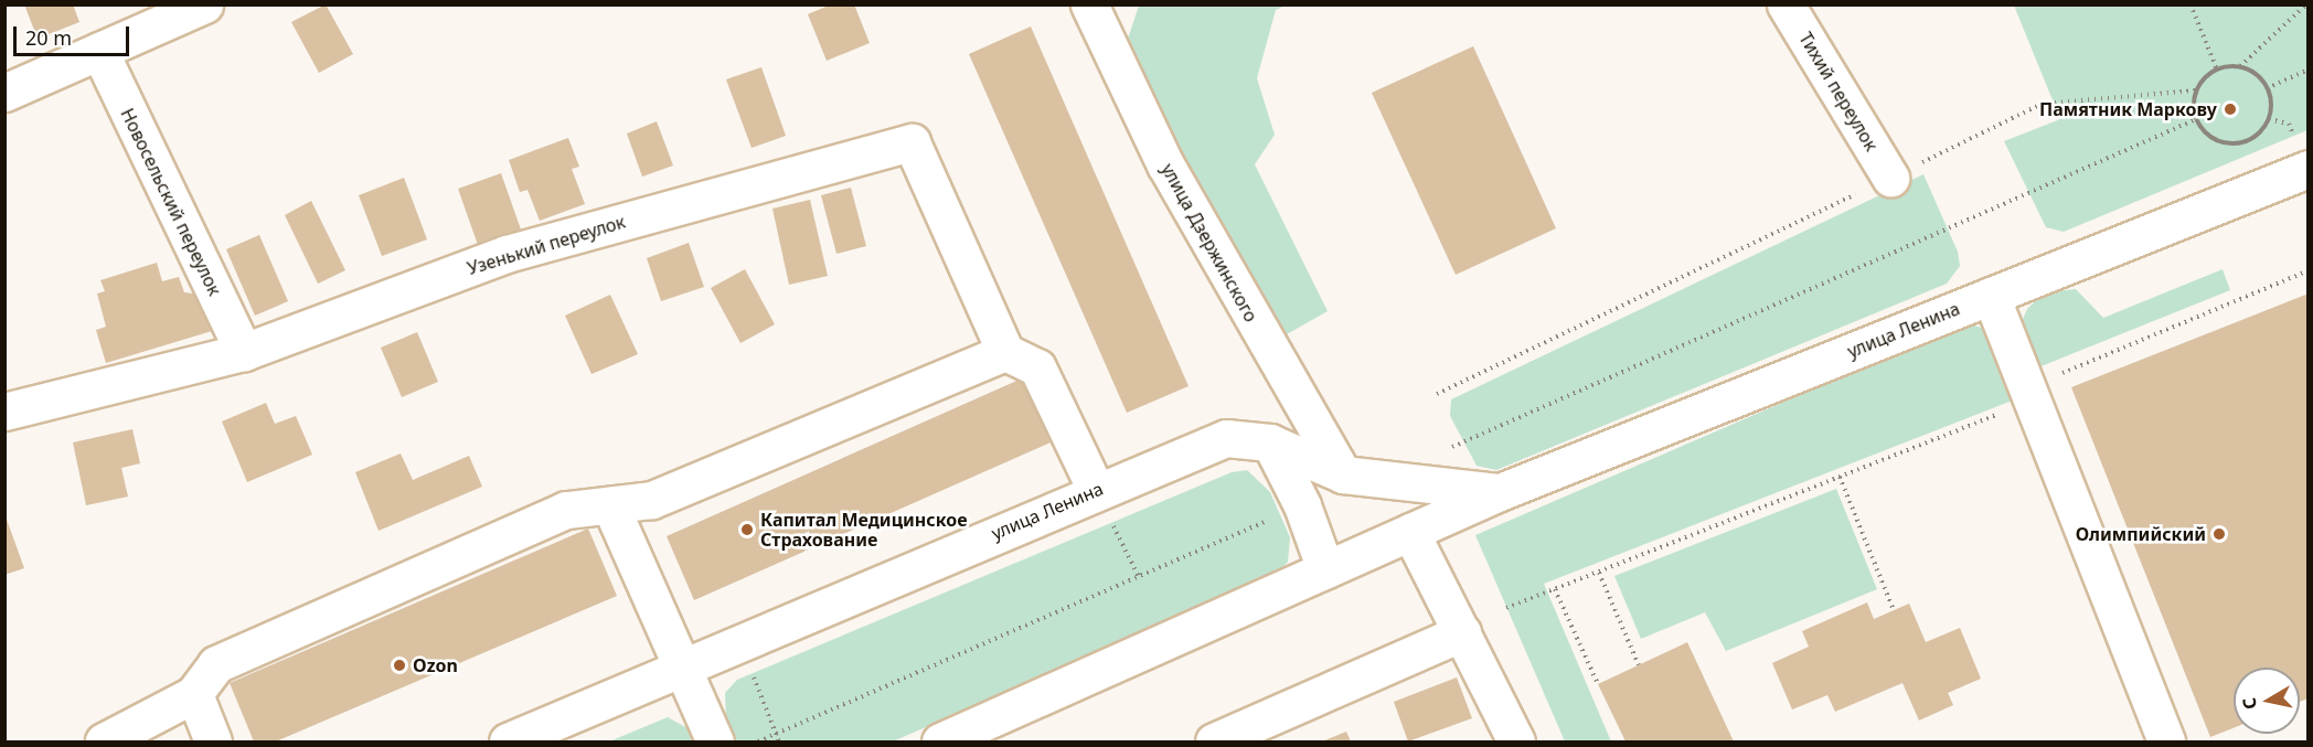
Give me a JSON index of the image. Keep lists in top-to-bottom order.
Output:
{
  "streets": {
    "street": [
      "Тихий переулок",
      "Новосельский переулок",
      "улица Дзержинского",
      "Узенький переулок",
      "улица Ленина"
    ]
  },
  "crossings": [
    ["Новосельский переулок", "Узенький переулок"],
    ["улица Дзержинского", "улица Ленина"]
  ],
  "places": [
    "Памятник Маркову",
    "Капитал Медицинское Страхование",
    "Олимпийский",
    "Ozon"
  ],
  "scale_bar": "20 m",
  "north": "left"
}
